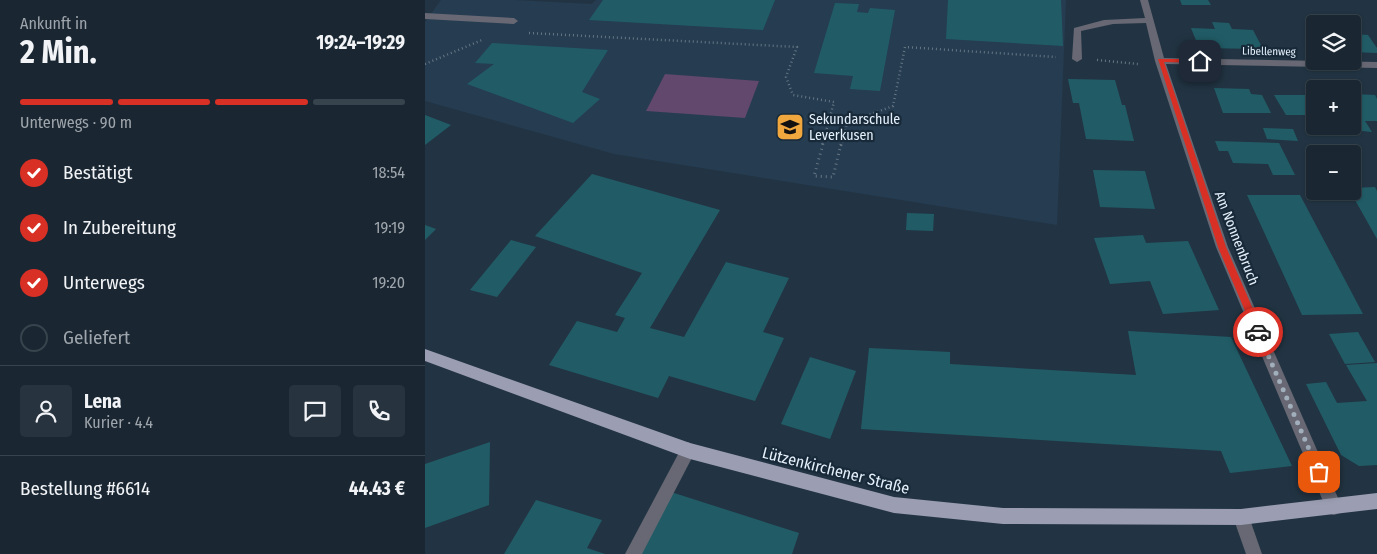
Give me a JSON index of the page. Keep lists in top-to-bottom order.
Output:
{
  "streets": {
    "main road": ["Lützenkirchener Straße"],
    "street": ["Libellenweg", "Am Nonnenbruch"]
  },
  "crossings": [
    ["Libellenweg", "Am Nonnenbruch"],
    ["Am Nonnenbruch", "Lützenkirchener Straße"]
  ],
  "places": {
    "school or university": ["Sekundarschule Leverkusen"]
  },
  "page": {
    "heading": ["2 Min.", "Ankunft in", "19:24–19:29"],
    "panel": [
      "Lena",
      "Kurier · 4.4",
      "Bestellung #6614",
      "44.43 €"
    ],
    "map_buttons": ["+", "−"],
    "bar": "Unterwegs · 90 m",
    "list": [
      ["Bestätigt", "18:54"],
      ["In Zubereitung", "19:19"],
      ["Unterwegs", "19:20"],
      "Geliefert"
    ]
  }
}
